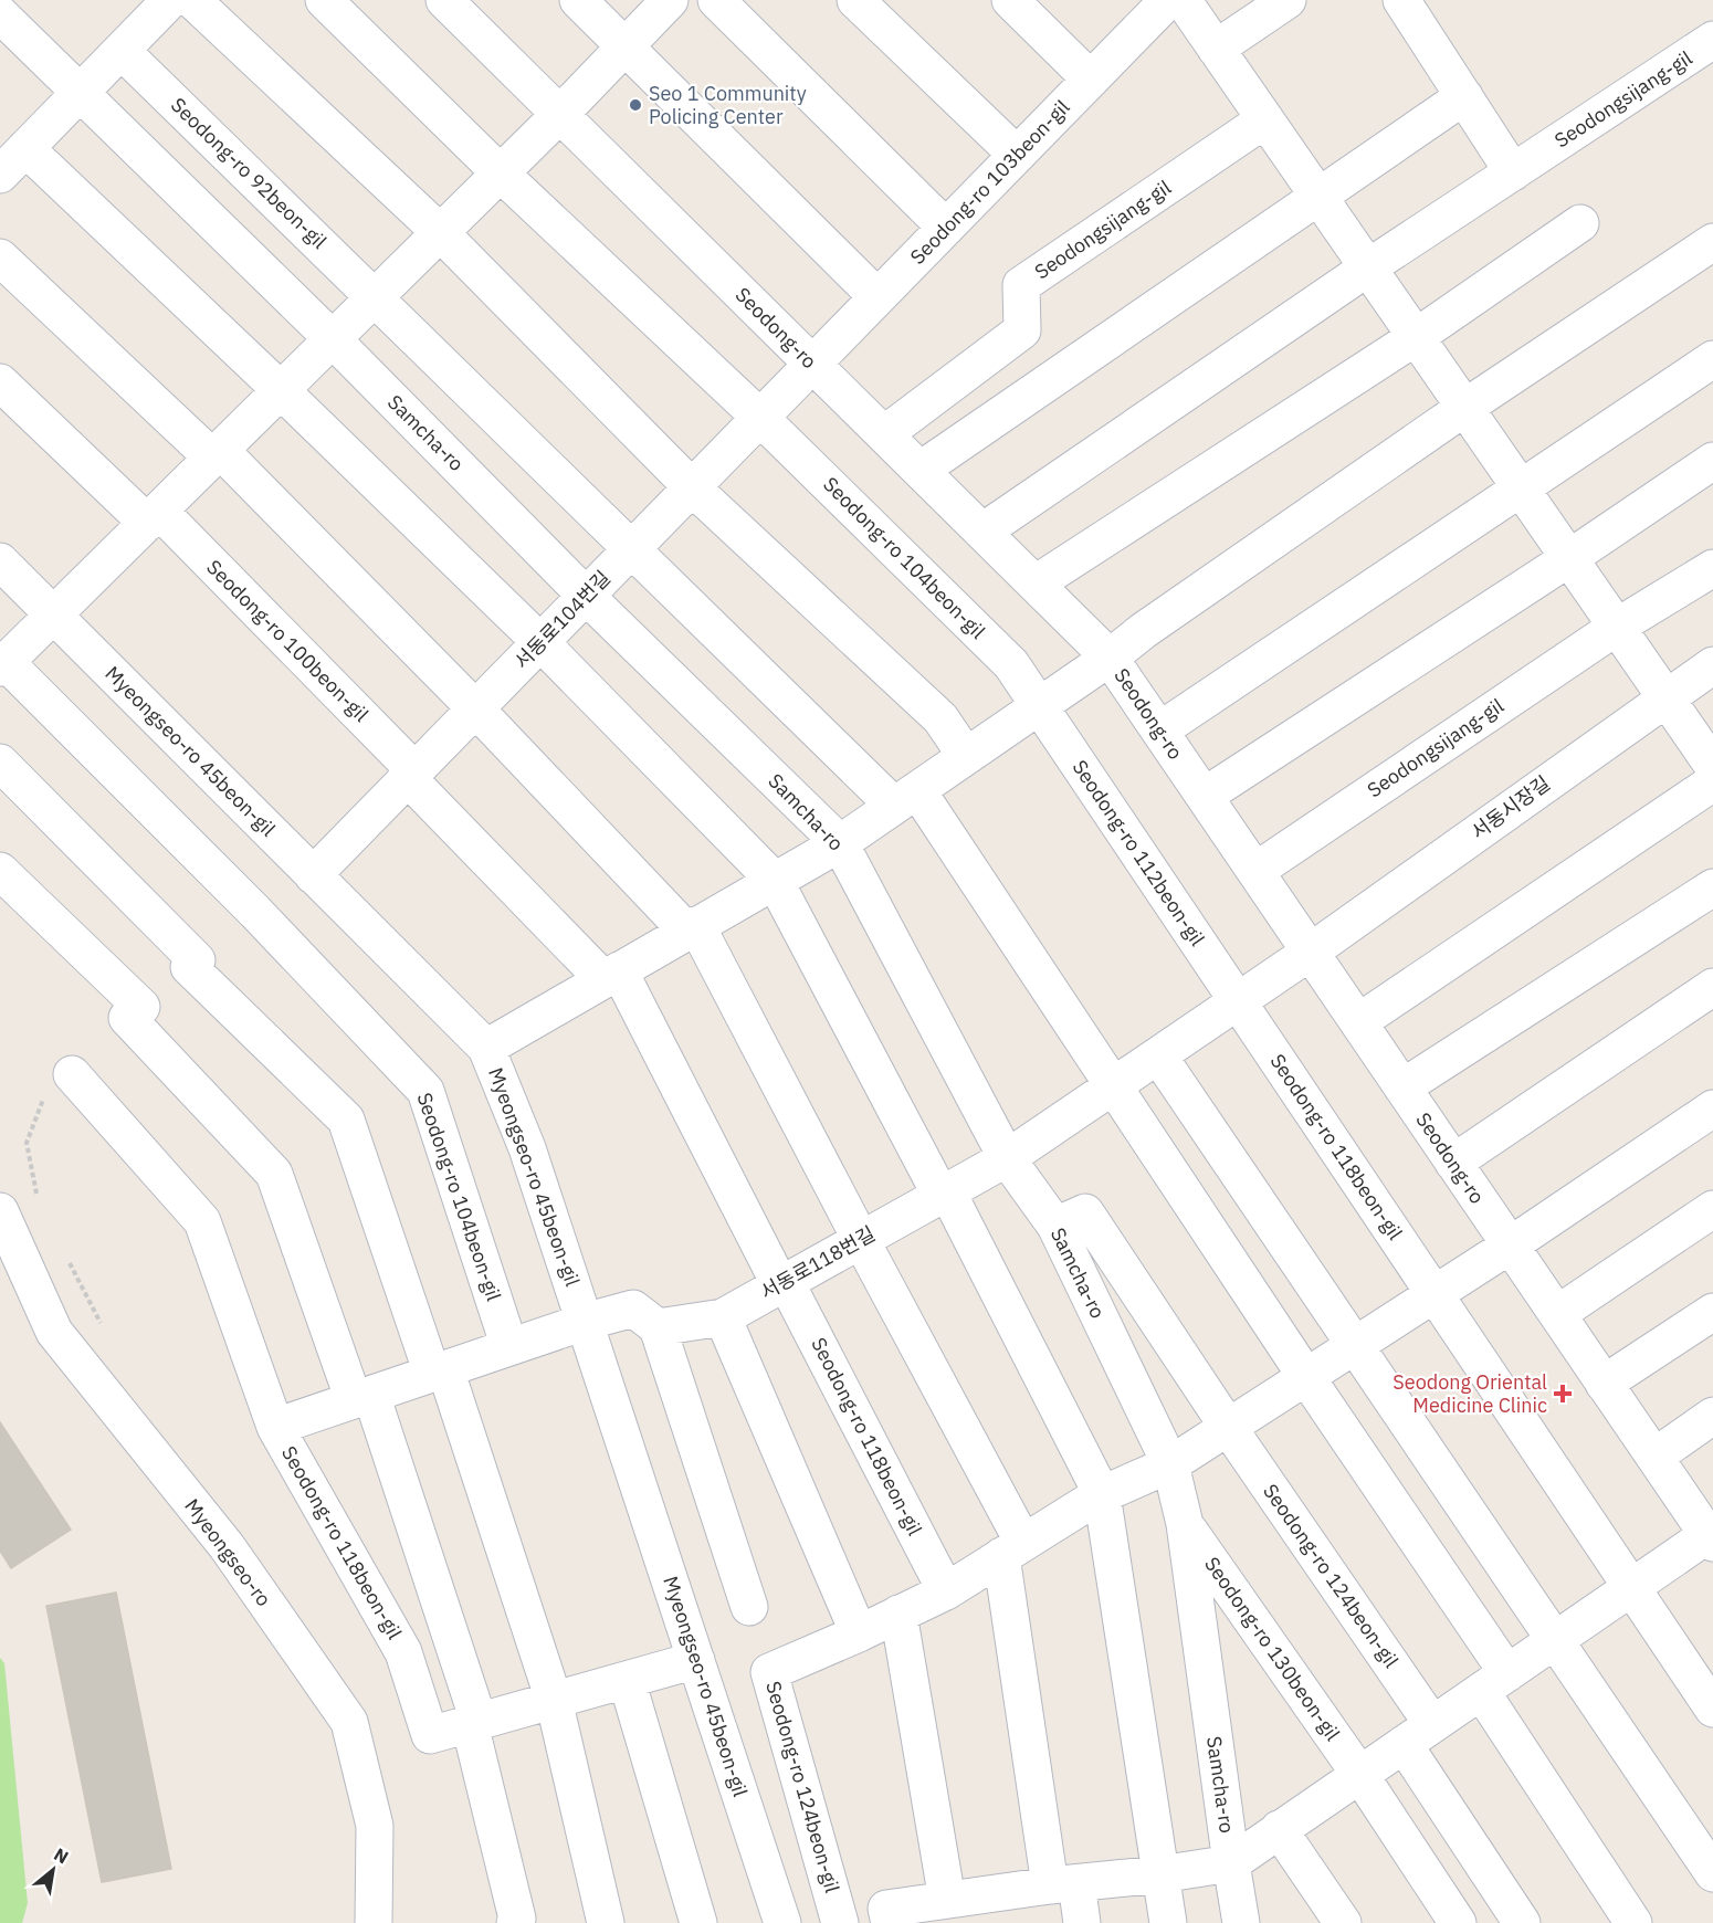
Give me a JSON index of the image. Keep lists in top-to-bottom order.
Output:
{
  "streets": {
    "street": [
      "Seodongsijang-gil",
      "Seodong-ro 92beon-gil",
      "Seodong-ro 103beon-gil",
      "Seodong-ro",
      "Samcha-ro",
      "Seodong-ro 104beon-gil",
      "서동로104번길",
      "Seodong-ro 100beon-gil",
      "Myeongseo-ro 45beon-gil",
      "서동시장길",
      "Seodong-ro 112beon-gil",
      "Seodong-ro 118beon-gil",
      "서동로118번길",
      "Myeongseo-ro",
      "Seodong-ro 124beon-gil",
      "Seodong-ro 130beon-gil"
    ]
  },
  "crossings": [
    ["Seodongsijang-gil", "Seodong-ro"],
    ["Seodong-ro 103beon-gil", "Seodong-ro"],
    ["Seodong-ro 103beon-gil", "서동로104번길"],
    ["Seodong-ro", "서동로104번길"],
    ["Seodong-ro", "서동시장길"],
    ["Seodong-ro", "서동로118번길"],
    ["Seodong-ro", "Seodong-ro 124beon-gil"],
    ["Samcha-ro", "서동로104번길"],
    ["Samcha-ro", "서동로118번길"],
    ["Samcha-ro", "Seodong-ro 124beon-gil"],
    ["Samcha-ro", "Seodong-ro 130beon-gil"],
    ["Seodong-ro 104beon-gil", "서동로104번길"],
    ["Seodong-ro 104beon-gil", "Seodong-ro 112beon-gil"],
    ["서동로104번길", "Seodong-ro 100beon-gil"],
    ["서동로104번길", "Myeongseo-ro 45beon-gil"],
    ["서동시장길", "서동로118번길"],
    ["Seodong-ro 112beon-gil", "Seodong-ro 118beon-gil"],
    ["Seodong-ro 112beon-gil", "서동로118번길"],
    ["Seodong-ro 118beon-gil", "서동로118번길"],
    ["Seodong-ro 118beon-gil", "Seodong-ro 124beon-gil"]
  ],
  "places": {
    "other": ["Seo 1 Community Policing Center"],
    "health": ["Seodong Oriental Medicine Clinic"]
  },
  "north": "top right"
}
